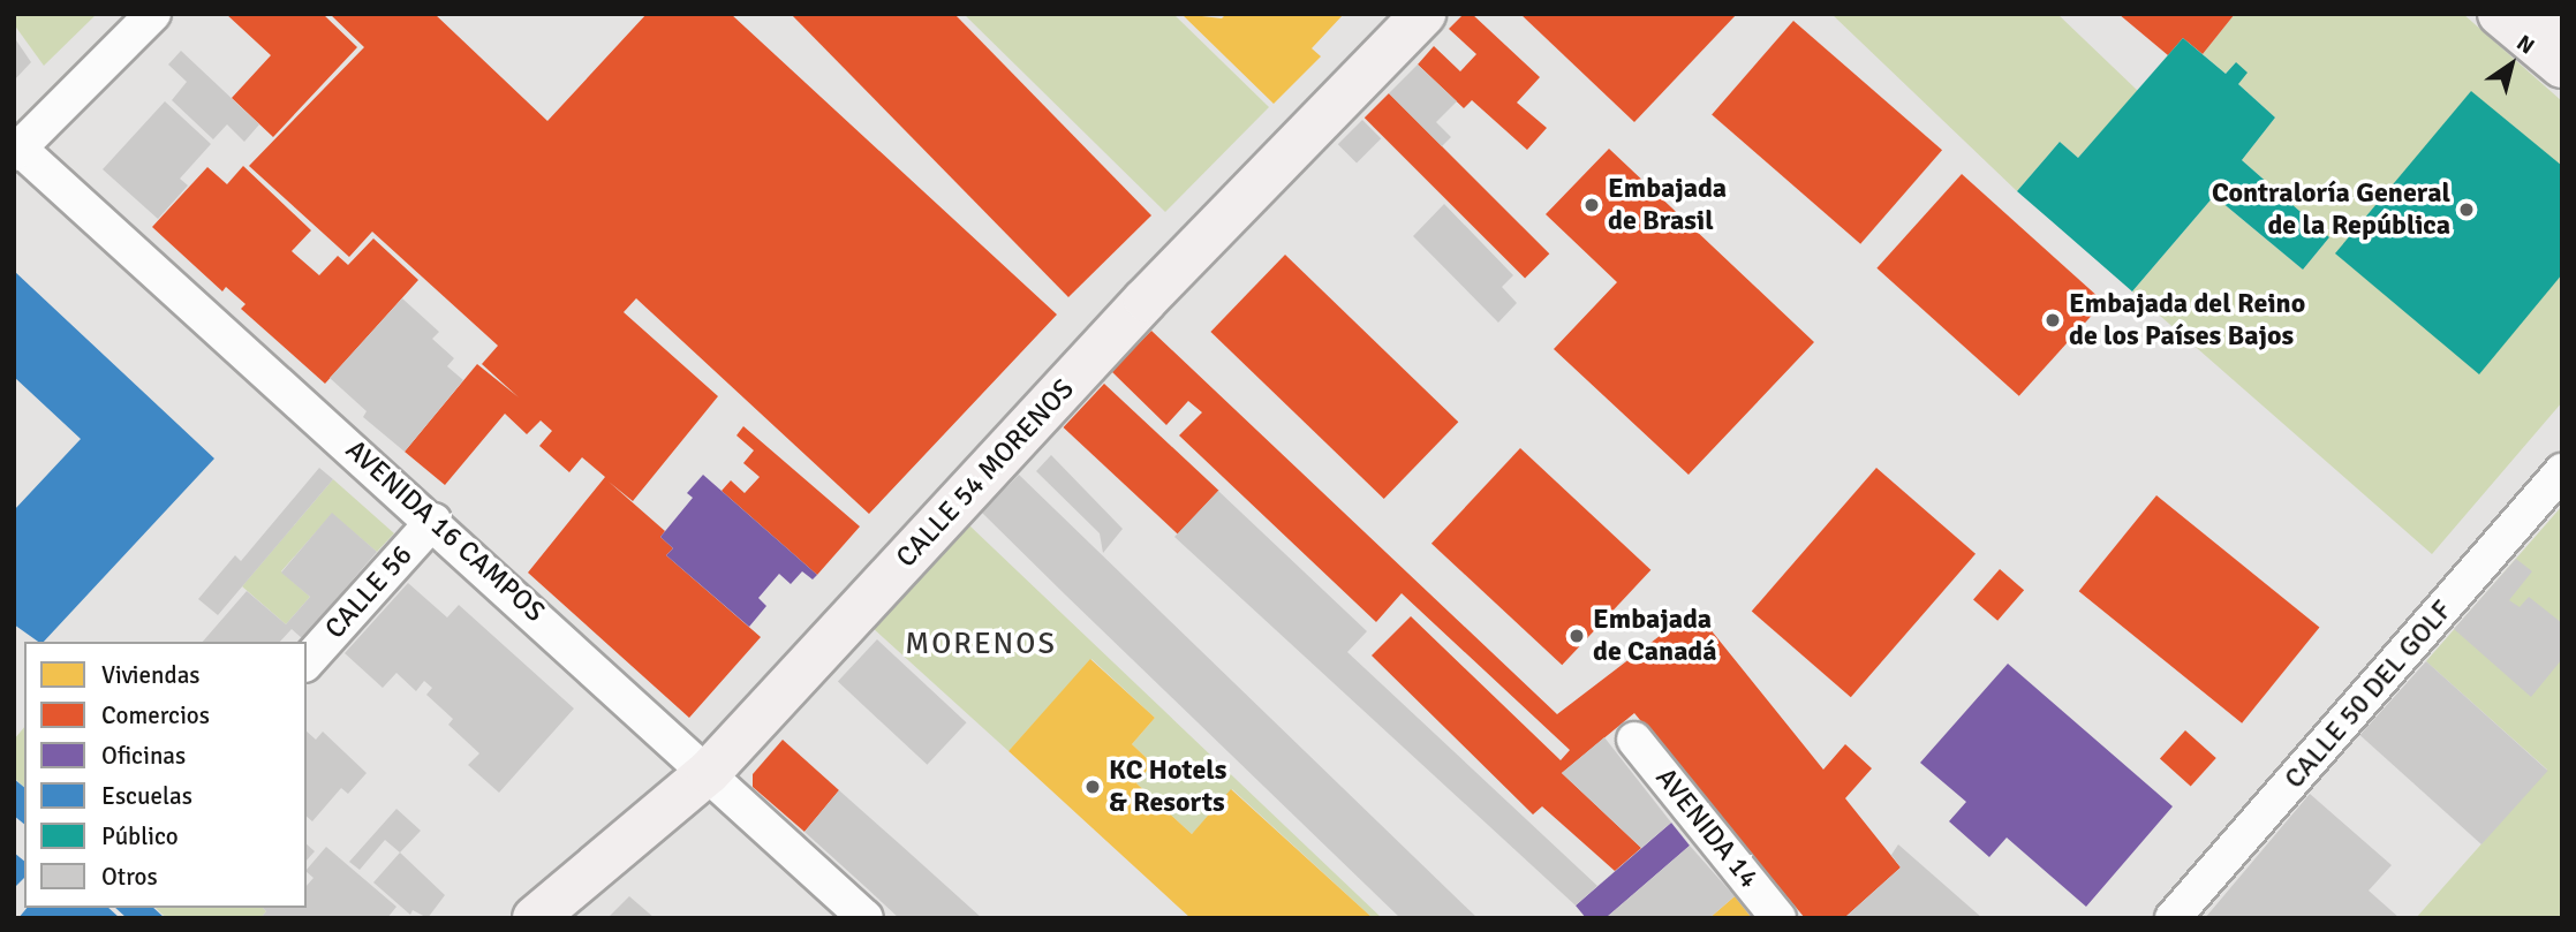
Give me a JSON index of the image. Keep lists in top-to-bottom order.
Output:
{
  "streets": {
    "main road": ["CALLE 54 MORENOS"],
    "street": [
      "AVENIDA 16 CAMPOS",
      "CALLE 56",
      "CALLE 50 DEL GOLF",
      "AVENIDA 14"
    ]
  },
  "crossings": [
    ["CALLE 54 MORENOS", "AVENIDA 16 CAMPOS"],
    ["AVENIDA 16 CAMPOS", "CALLE 56"]
  ],
  "districts": ["MORENOS"],
  "places": [
    "Embajada de Brasil",
    "Contraloría General de la República",
    "Embajada del Reino de los Países Bajos",
    "Embajada de Canadá",
    "KC Hotels & Resorts"
  ],
  "legend": [
    "Viviendas",
    "Comercios",
    "Oficinas",
    "Escuelas",
    "Público",
    "Otros"
  ],
  "north": "top right"
}
